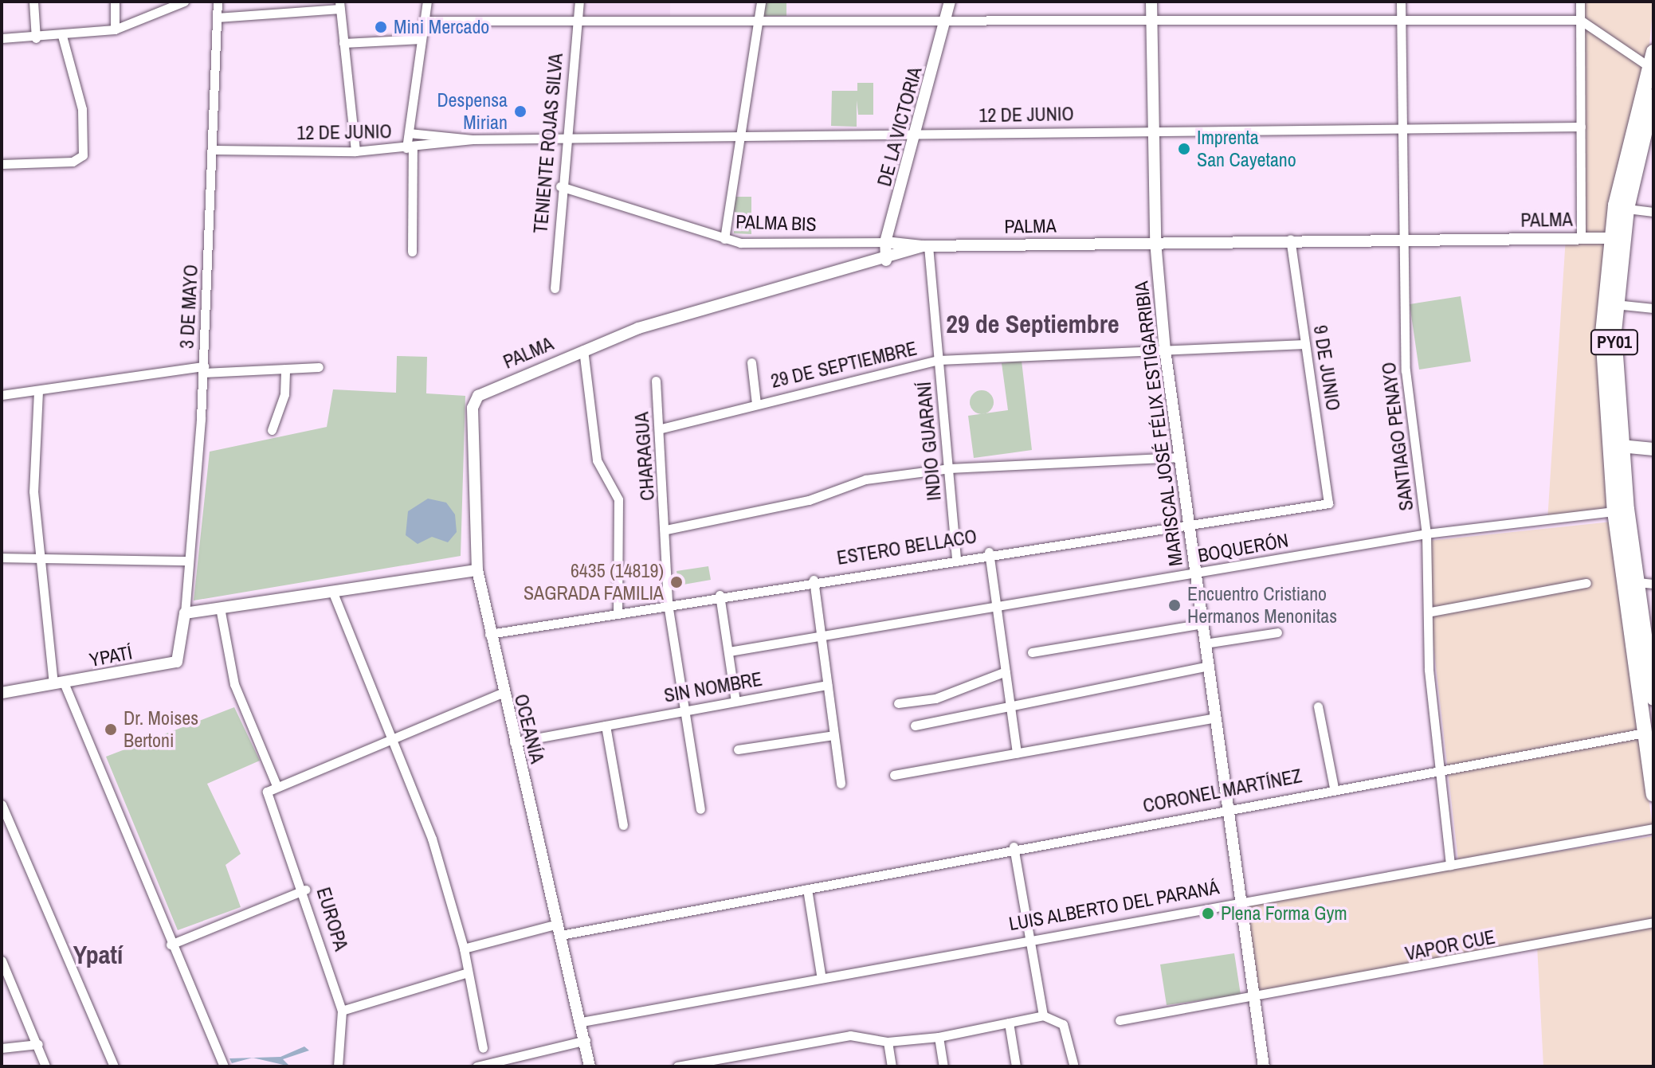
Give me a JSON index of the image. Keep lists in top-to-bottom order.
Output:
{
  "streets": {
    "highway": ["PY01"],
    "street": [
      "12 DE JUNIO",
      "DE LA VICTORIA",
      "TENIENTE ROJAS SILVA",
      "PALMA",
      "PALMA BIS",
      "3 DE MAYO",
      "29 DE SEPTIEMBRE",
      "9 DE JUNIO",
      "MARISCAL JOSÉ FÉLIX ESTIGARRIBIA",
      "SANTIAGO PENAYO",
      "INDIO GUARANÍ",
      "CHARAGUA",
      "ESTERO BELLACO",
      "BOQUERÓN",
      "YPATÍ",
      "SIN NOMBRE",
      "OCEANÍA",
      "CORONEL MARTÍNEZ",
      "LUIS ALBERTO DEL PARANÁ",
      "EUROPA",
      "VAPOR CUE"
    ]
  },
  "crossings": [
    ["12 DE JUNIO", "DE LA VICTORIA"],
    ["12 DE JUNIO", "TENIENTE ROJAS SILVA"],
    ["12 DE JUNIO", "3 DE MAYO"],
    ["12 DE JUNIO", "MARISCAL JOSÉ FÉLIX ESTIGARRIBIA"],
    ["12 DE JUNIO", "SANTIAGO PENAYO"],
    ["DE LA VICTORIA", "PALMA"],
    ["DE LA VICTORIA", "PALMA BIS"],
    ["TENIENTE ROJAS SILVA", "PALMA BIS"],
    ["PALMA", "PALMA BIS"],
    ["PALMA", "PY01"],
    ["PALMA", "9 DE JUNIO"],
    ["PALMA", "MARISCAL JOSÉ FÉLIX ESTIGARRIBIA"],
    ["PALMA", "SANTIAGO PENAYO"],
    ["PALMA", "INDIO GUARANÍ"],
    ["PALMA", "OCEANÍA"],
    ["PALMA BIS", "INDIO GUARANÍ"],
    ["3 DE MAYO", "YPATÍ"],
    ["PY01", "BOQUERÓN"],
    ["PY01", "CORONEL MARTÍNEZ"],
    ["29 DE SEPTIEMBRE", "9 DE JUNIO"],
    ["29 DE SEPTIEMBRE", "MARISCAL JOSÉ FÉLIX ESTIGARRIBIA"],
    ["29 DE SEPTIEMBRE", "INDIO GUARANÍ"],
    ["29 DE SEPTIEMBRE", "CHARAGUA"],
    ["9 DE JUNIO", "ESTERO BELLACO"],
    ["MARISCAL JOSÉ FÉLIX ESTIGARRIBIA", "ESTERO BELLACO"],
    ["MARISCAL JOSÉ FÉLIX ESTIGARRIBIA", "BOQUERÓN"],
    ["MARISCAL JOSÉ FÉLIX ESTIGARRIBIA", "CORONEL MARTÍNEZ"],
    ["MARISCAL JOSÉ FÉLIX ESTIGARRIBIA", "LUIS ALBERTO DEL PARANÁ"],
    ["MARISCAL JOSÉ FÉLIX ESTIGARRIBIA", "VAPOR CUE"],
    ["SANTIAGO PENAYO", "BOQUERÓN"],
    ["SANTIAGO PENAYO", "CORONEL MARTÍNEZ"],
    ["SANTIAGO PENAYO", "LUIS ALBERTO DEL PARANÁ"],
    ["INDIO GUARANÍ", "ESTERO BELLACO"],
    ["CHARAGUA", "ESTERO BELLACO"],
    ["CHARAGUA", "SIN NOMBRE"],
    ["ESTERO BELLACO", "OCEANÍA"],
    ["SIN NOMBRE", "OCEANÍA"],
    ["OCEANÍA", "CORONEL MARTÍNEZ"],
    ["OCEANÍA", "LUIS ALBERTO DEL PARANÁ"]
  ],
  "districts": ["29 de Septiembre", "Ypatí"],
  "places": [
    "Mini Mercado",
    "Despensa Mirian",
    "Imprenta San Cayetano",
    "6435 (14819) SAGRADA FAMILIA",
    "Encuentro Cristiano Hermanos Menonitas",
    "Dr. Moises Bertoni",
    "Plena Forma Gym"
  ]
}
